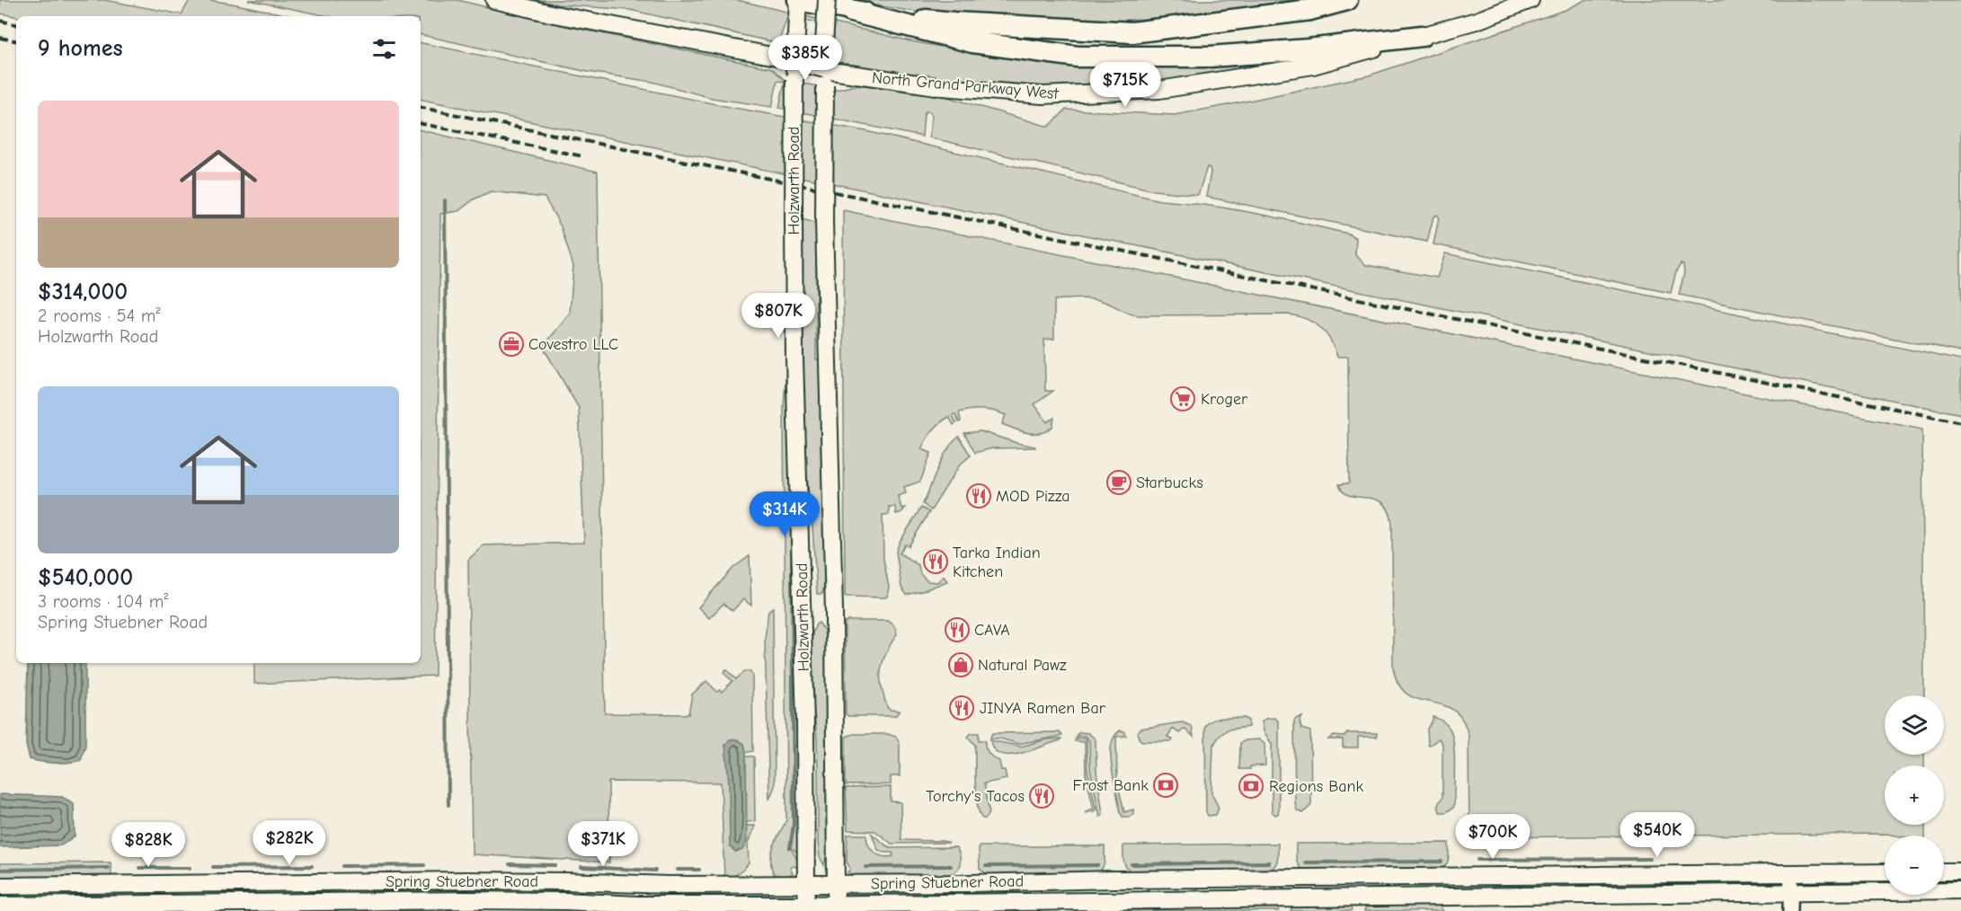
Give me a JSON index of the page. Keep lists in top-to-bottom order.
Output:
{
  "streets": {
    "main road": ["North Grand Parkway West", "Holzwarth Road", "Spring Stuebner Road"]
  },
  "crossings": [
    ["North Grand Parkway West", "Holzwarth Road"],
    ["Holzwarth Road", "Spring Stuebner Road"]
  ],
  "places": {
    "office": ["Covestro LLC"],
    "supermarket": ["Kroger"],
    "cafe": ["Starbucks"],
    "restaurant": [
      "MOD Pizza",
      "Tarka Indian Kitchen",
      "CAVA",
      "JINYA Ramen Bar",
      "Torchy's Tacos"
    ],
    "shop": ["Natural Pawz"],
    "bank": ["Frost Bank", "Regions Bank"]
  },
  "page": {
    "heading": "9 homes",
    "price": [
      "$385K",
      "$715K",
      "$807K",
      "$314K",
      "$540K",
      "$700K",
      "$282K",
      "$371K",
      "$828K"
    ],
    "list": [
      {
        "name": "$314,000",
        "note": "2 rooms · 54 m² · Holzwarth Road"
      },
      {
        "name": "$540,000",
        "note": "3 rooms · 104 m² · Spring Stuebner Road"
      }
    ],
    "map_buttons": ["+", "−"]
  }
}
